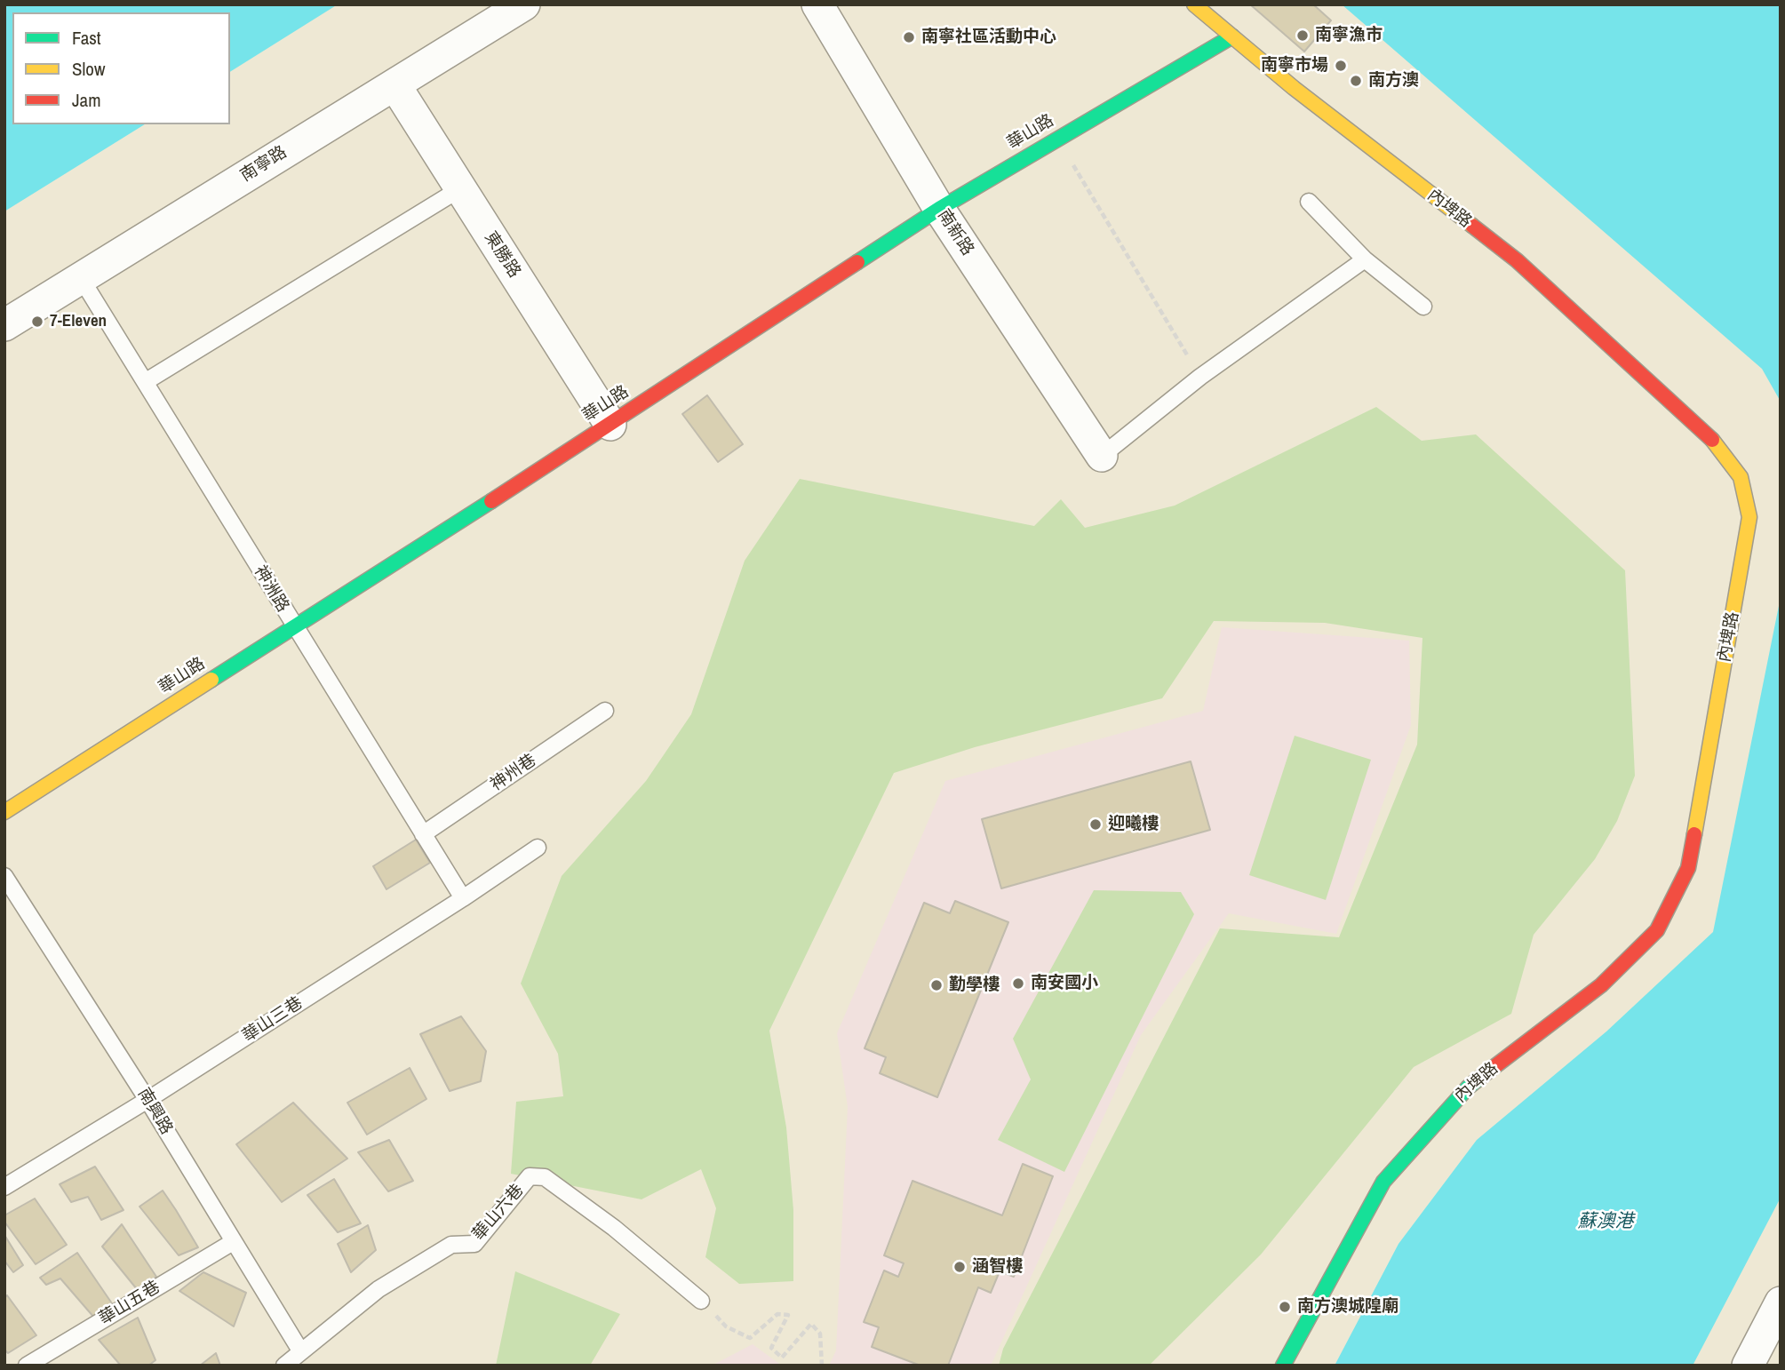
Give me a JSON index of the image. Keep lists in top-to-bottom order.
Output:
{
  "streets": {
    "street": [
      "華山路",
      "南寧路",
      "內埤路",
      "南新路",
      "東勝路"
    ],
    "lane": [
      "神洲路",
      "神州巷",
      "華山三巷",
      "南興路",
      "華山六巷",
      "華山五巷"
    ]
  },
  "crossings": [
    ["華山路", "內埤路"],
    ["華山路", "南新路"],
    ["華山路", "東勝路"],
    ["華山路", "神洲路"],
    ["南寧路", "東勝路"],
    ["南寧路", "神洲路"],
    ["神洲路", "神州巷"],
    ["神洲路", "華山三巷"],
    ["華山三巷", "南興路"],
    ["南興路", "華山六巷"],
    ["南興路", "華山五巷"]
  ],
  "water": ["蘇澳港"],
  "places": [
    "南寧漁市",
    "南寧社區活動中心",
    "南寧市場",
    "南方澳",
    "7-Eleven",
    "迎曦樓",
    "南安國小",
    "勤學樓",
    "涵智樓",
    "南方澳城隍廟"
  ],
  "legend": ["Fast", "Slow", "Jam"]
}
